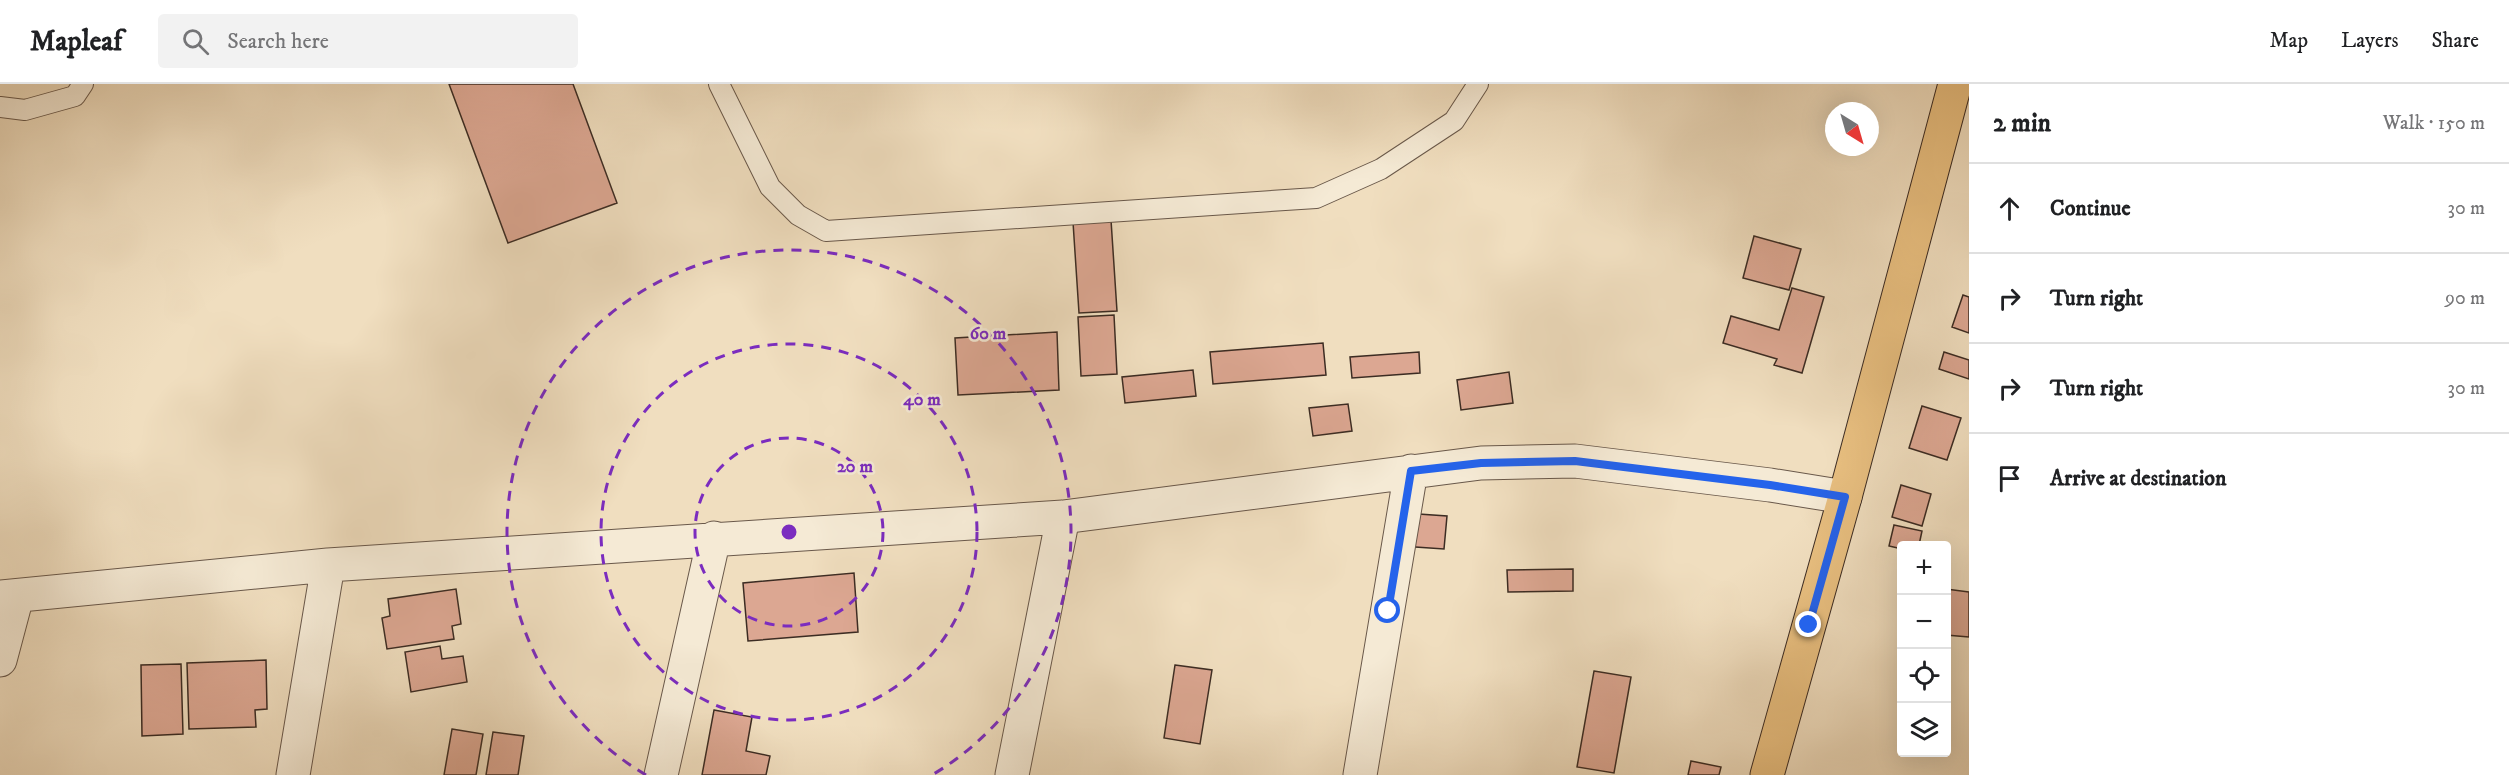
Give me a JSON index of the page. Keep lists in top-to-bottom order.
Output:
{
  "north": "bottom right",
  "page": {
    "header": "Mapleaf",
    "search": "Search here",
    "nav": ["Map", "Layers", "Share"],
    "heading": ["2 min", "Walk · 150 m"],
    "list": [
      ["Continue", "30 m"],
      ["Turn right", "90 m"],
      ["Turn right", "30 m"],
      "Arrive at destination"
    ],
    "map_buttons": ["+", "−"]
  },
  "rings": ["60 m", "40 m", "20 m"]
}
